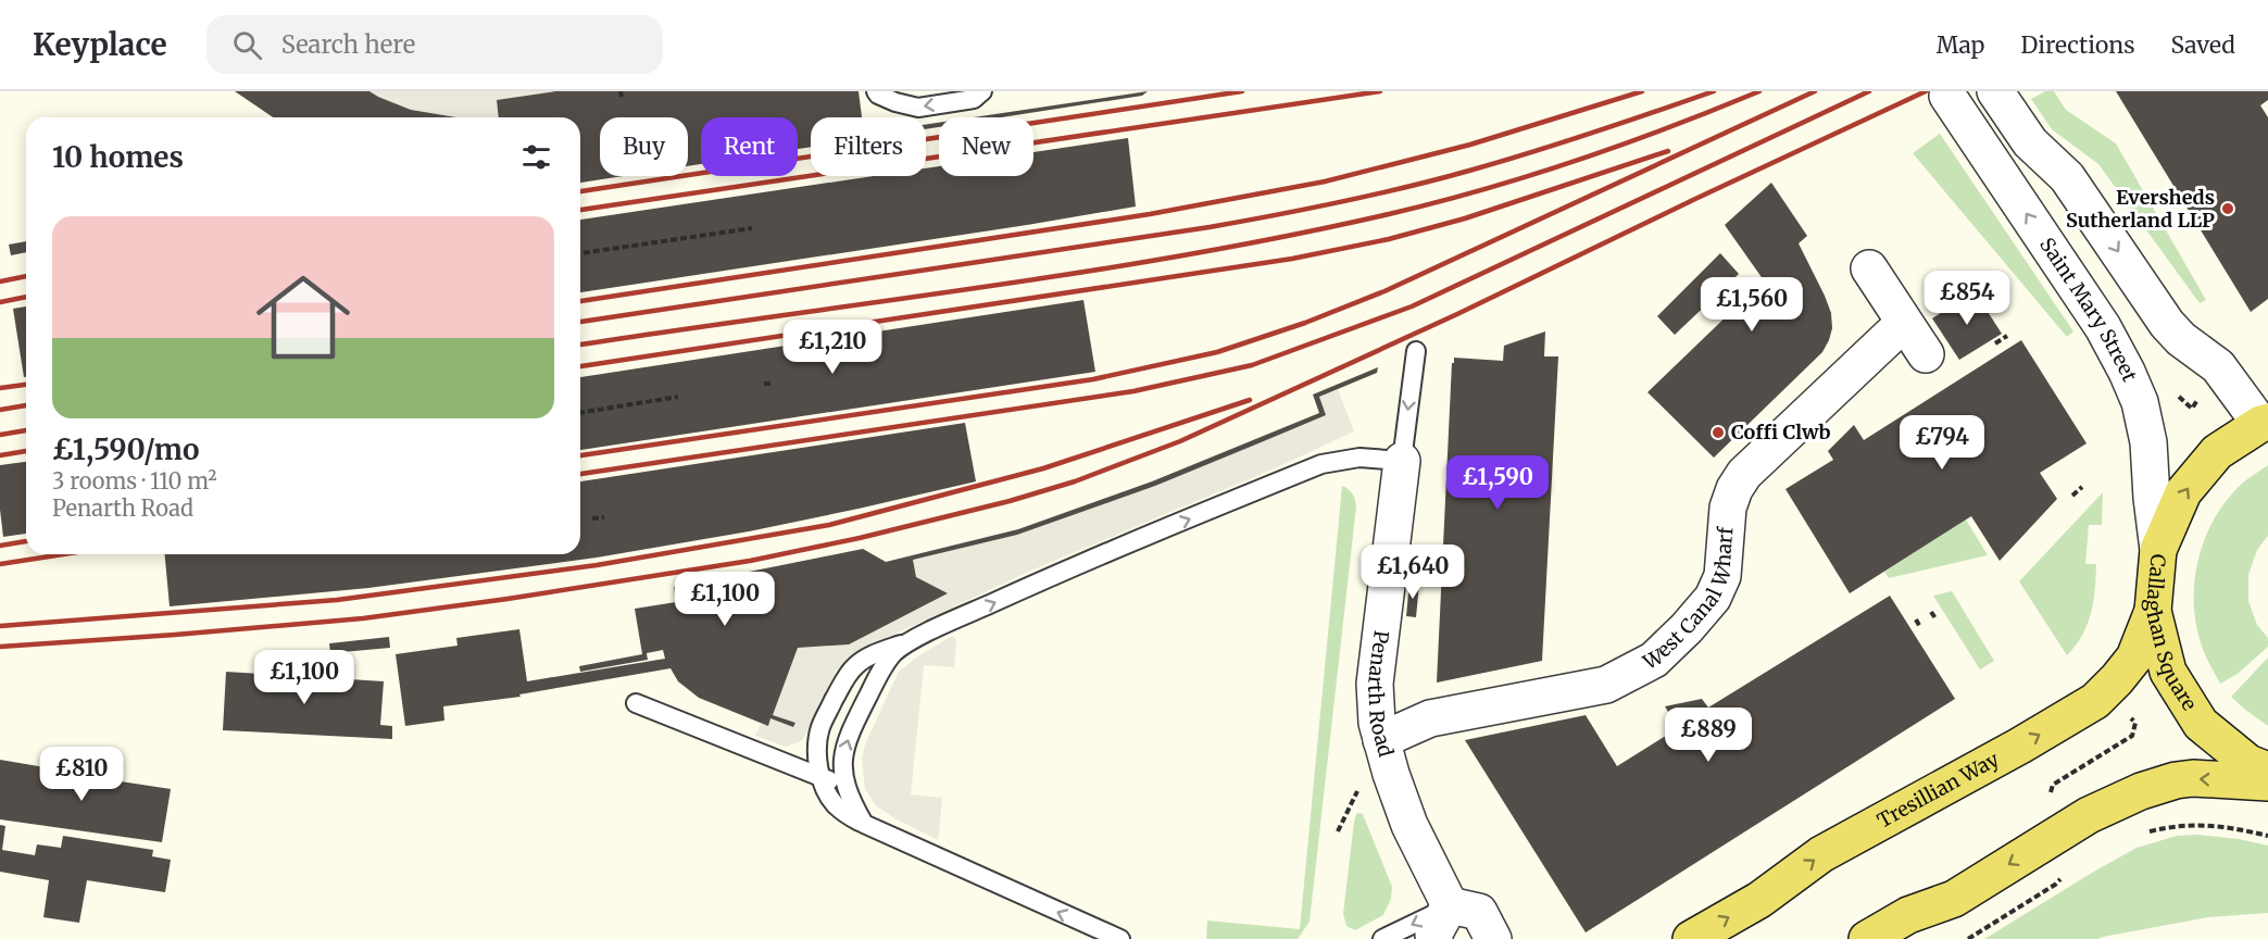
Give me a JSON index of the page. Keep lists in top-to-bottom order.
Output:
{
  "streets": {
    "main road": ["Callaghan Square", "Tresillian Way"],
    "street": ["Saint Mary Street", "West Canal Wharf", "Penarth Road"]
  },
  "crossings": [
    ["Saint Mary Street", "Callaghan Square"],
    ["West Canal Wharf", "Penarth Road"],
    ["Callaghan Square", "Tresillian Way"]
  ],
  "one_way": ["Callaghan Square"],
  "places": ["Eversheds Sutherland LLP", "Coffi Clwb"],
  "page": {
    "header": "Keyplace",
    "search": "Search here",
    "nav": ["Map", "Directions", "Saved"],
    "chip": [
      "Buy",
      "Rent",
      "Filters",
      "New"
    ],
    "heading": "10 homes",
    "list": [
      {
        "name": "£1,590/mo",
        "note": "3 rooms · 110 m² · Penarth Road"
      }
    ],
    "price": [
      "£854",
      "£1,560",
      "£1,210",
      "£794",
      "£1,590",
      "£1,640",
      "£1,100",
      "£1,100",
      "£889",
      "£810"
    ]
  }
}
